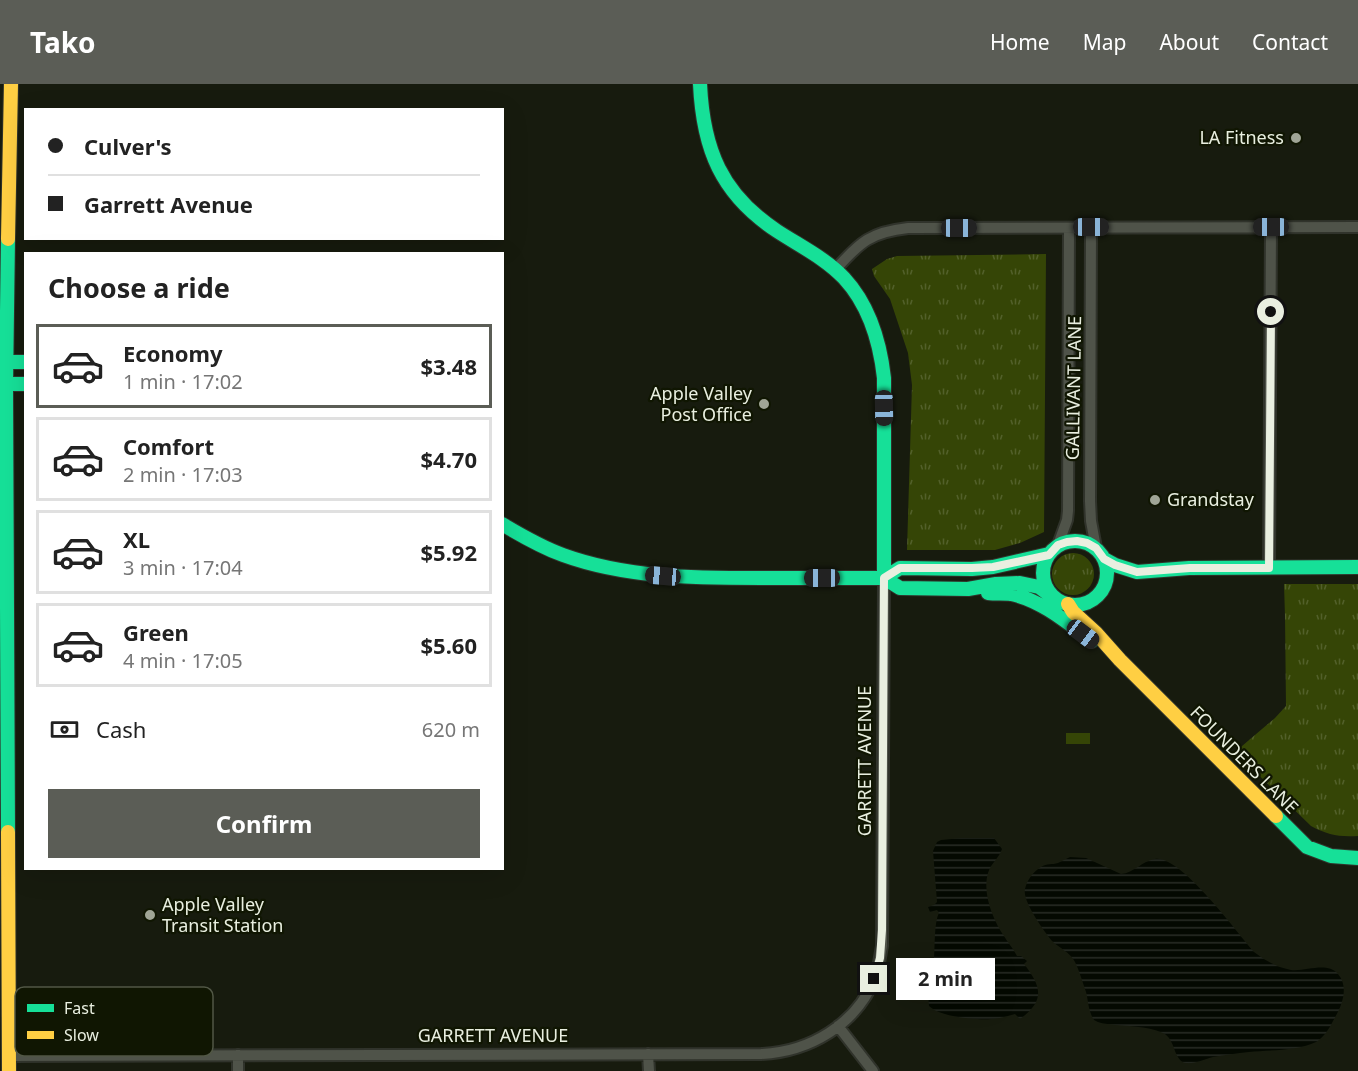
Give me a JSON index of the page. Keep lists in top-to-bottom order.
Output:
{
  "streets": {
    "street": ["GALLIVANT LANE", "FOUNDERS LANE", "GARRETT AVENUE"]
  },
  "crossings": [
    ["GALLIVANT LANE", "FOUNDERS LANE"]
  ],
  "places": [
    "LA Fitness",
    "Apple Valley Post Office",
    "Grandstay",
    "Apple Valley Transit Station"
  ],
  "legend": ["Fast", "Slow"],
  "page": {
    "header": "Tako",
    "nav": [
      "Home",
      "Map",
      "About",
      "Contact"
    ],
    "banner": ["Culver's", "Garrett Avenue"],
    "heading": "Choose a ride",
    "list": [
      {
        "name": "Economy",
        "note": "1 min · 17:02",
        "value": "$3.48"
      },
      {
        "name": "Comfort",
        "note": "2 min · 17:03",
        "value": "$4.70"
      },
      {
        "name": "XL",
        "note": "3 min · 17:04",
        "value": "$5.92"
      },
      {
        "name": "Green",
        "note": "4 min · 17:05",
        "value": "$5.60"
      }
    ],
    "pay": ["Cash", "620 m"],
    "buttons": "Confirm",
    "bubble": "2 min"
  }
}
